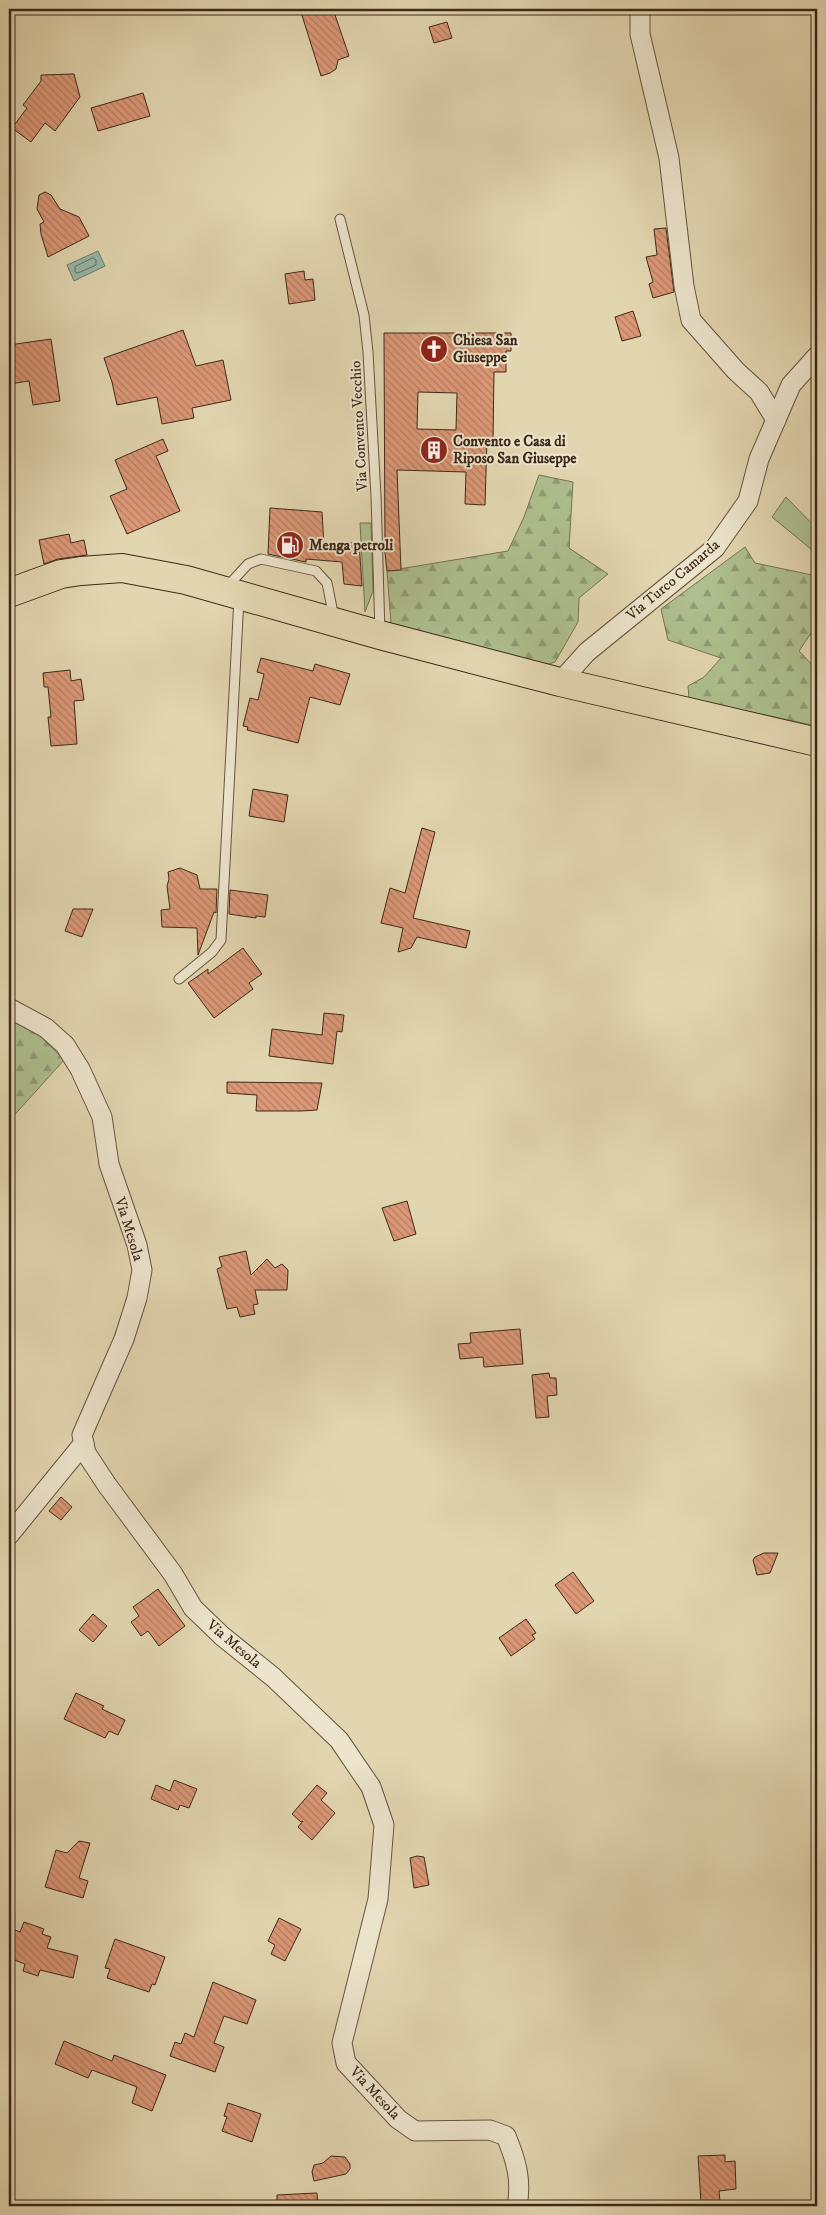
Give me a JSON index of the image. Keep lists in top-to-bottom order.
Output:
{
  "streets": {
    "street": ["Via Turco Camarda", "Via Mesola"],
    "lane": ["Via Convento Vecchio"]
  },
  "places": {
    "church": ["Chiesa San Giuseppe"],
    "building": ["Convento e Casa di Riposo San Giuseppe"],
    "fuel station": ["Menga petroli"]
  }
}
